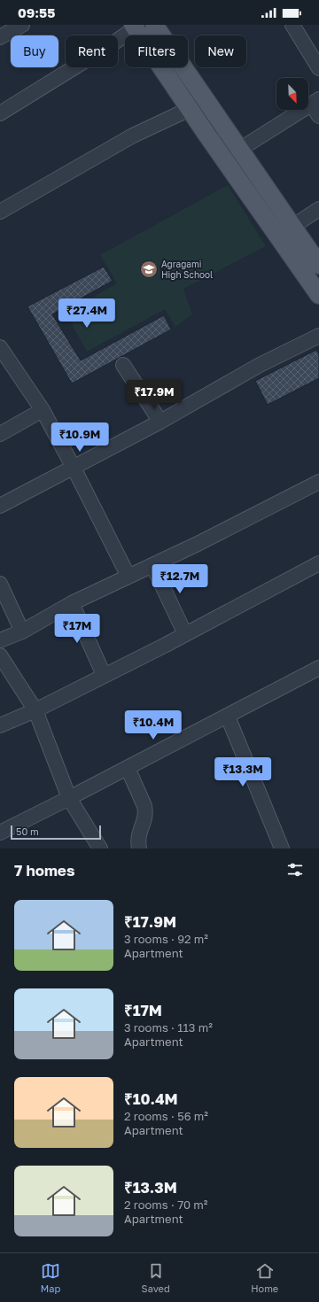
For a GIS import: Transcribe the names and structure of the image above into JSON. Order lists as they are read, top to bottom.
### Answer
{
  "places": {
    "school or university": ["Agragami High School"]
  },
  "scale_bar": "50 m",
  "north": "bottom right",
  "page": {
    "status": "09:55",
    "chip": [
      "Buy",
      "Rent",
      "Filters",
      "New"
    ],
    "price": [
      "₹27.4M",
      "₹17.9M",
      "₹10.9M",
      "₹12.7M",
      "₹17M",
      "₹10.4M",
      "₹13.3M"
    ],
    "scale": "50 m",
    "heading": "7 homes",
    "list": [
      {
        "name": "₹17.9M",
        "note": "3 rooms · 92 m² · Apartment"
      },
      {
        "name": "₹17M",
        "note": "3 rooms · 113 m² · Apartment"
      },
      {
        "name": "₹10.4M",
        "note": "2 rooms · 56 m² · Apartment"
      },
      {
        "name": "₹13.3M",
        "note": "2 rooms · 70 m² · Apartment"
      }
    ],
    "tabs": ["Map", "Saved", "Home"]
  }
}
